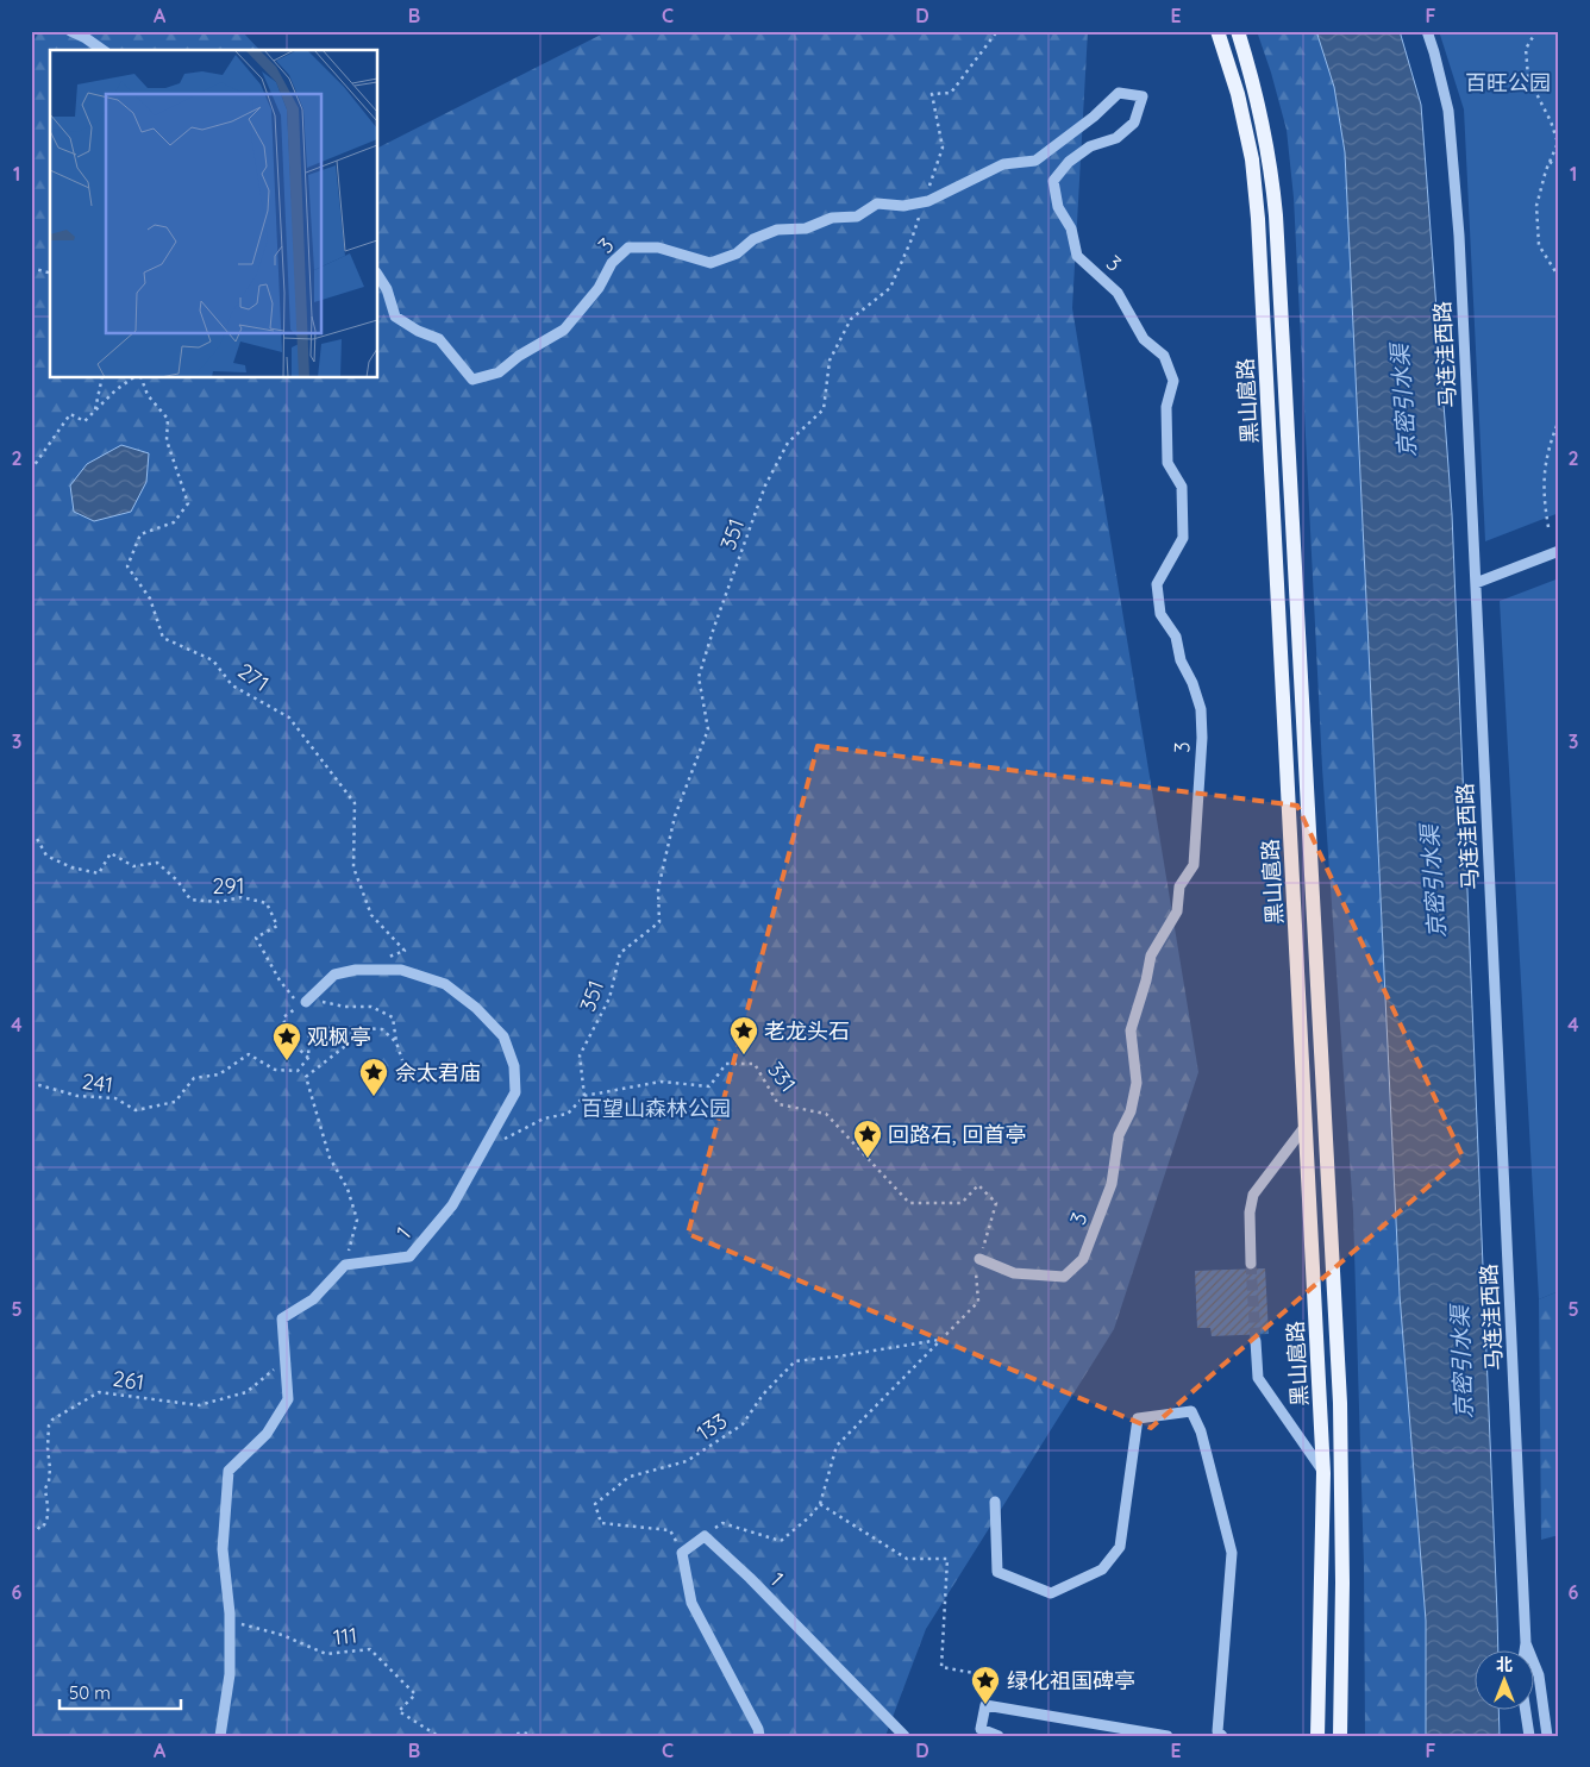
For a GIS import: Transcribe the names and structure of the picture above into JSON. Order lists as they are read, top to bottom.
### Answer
{
  "streets": {
    "main road": ["黑山扈路"],
    "street": ["3", "马连洼西路", "1"],
    "path": [
      "351",
      "271",
      "291",
      "331",
      "241",
      "261",
      "133",
      "111"
    ]
  },
  "crossings": [
    ["3", "351"],
    ["3", "331"],
    ["351", "331"],
    ["291", "1"],
    ["331", "1"]
  ],
  "water": ["京密引水渠"],
  "parks": ["百旺公园", "百望山森林公园"],
  "places": {
    "place": [
      "老龙头石",
      "观枫亭",
      "佘太君庙",
      "回路石, 回首亭",
      "绿化祖国碑亭"
    ]
  },
  "scale_bar": "50 m",
  "north": "top",
  "grid": {
    "columns": [
      "A",
      "B",
      "C",
      "D",
      "E",
      "F"
    ],
    "rows": [
      "1",
      "2",
      "3",
      "4",
      "5",
      "6"
    ]
  }
}
